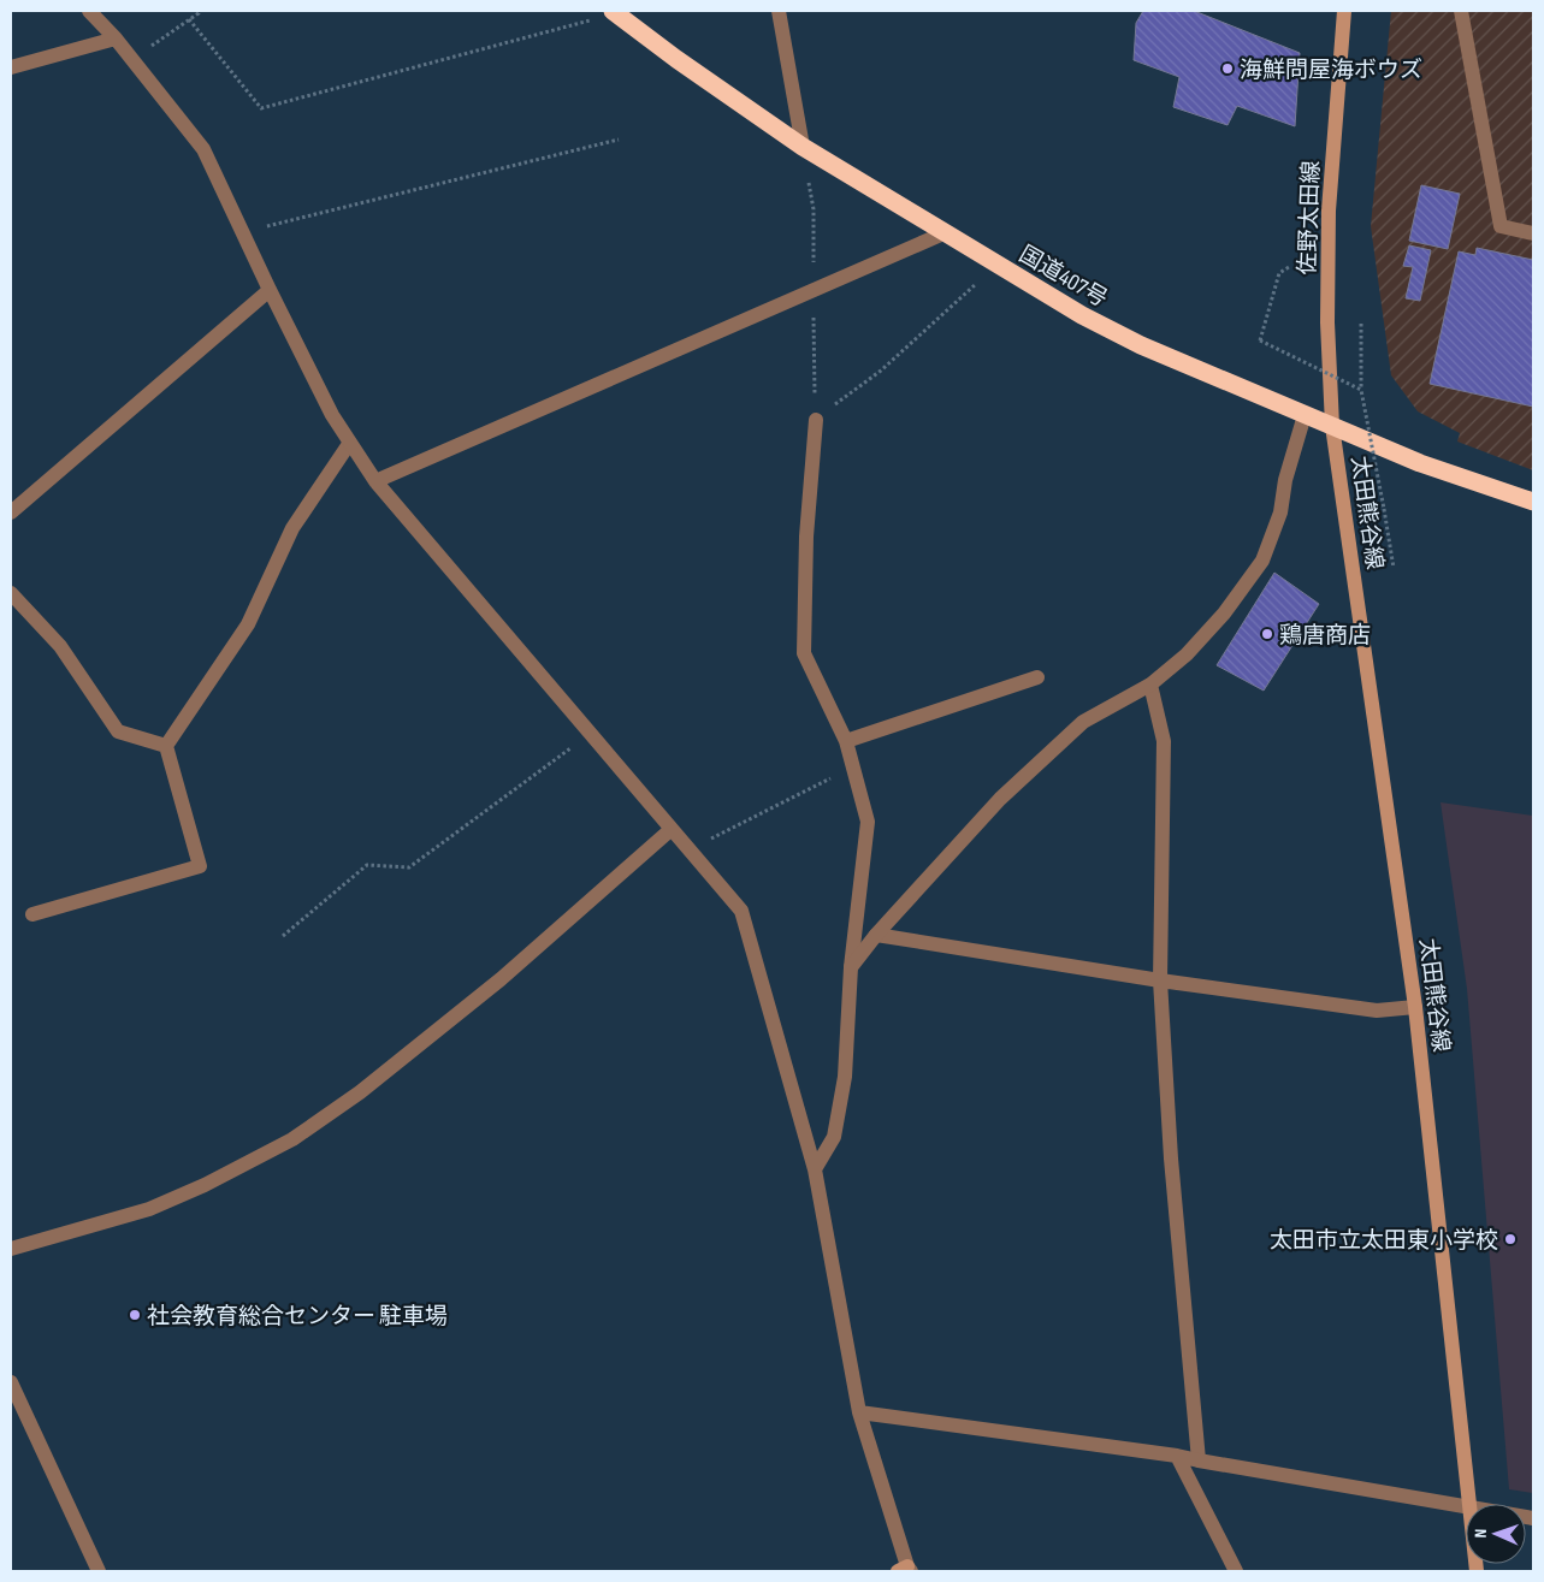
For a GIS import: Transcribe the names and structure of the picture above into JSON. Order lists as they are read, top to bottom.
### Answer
{
  "streets": {
    "highway": ["国道407号"],
    "main road": ["佐野太田線", "太田熊谷線"]
  },
  "crossings": [
    ["佐野太田線", "国道407号"],
    ["佐野太田線", "太田熊谷線"],
    ["国道407号", "太田熊谷線"]
  ],
  "places": [
    "海鮮問屋海ボウズ",
    "鶏唐商店",
    "太田市立太田東小学校",
    "社会教育総合センター 駐車場"
  ],
  "north": "left"
}
